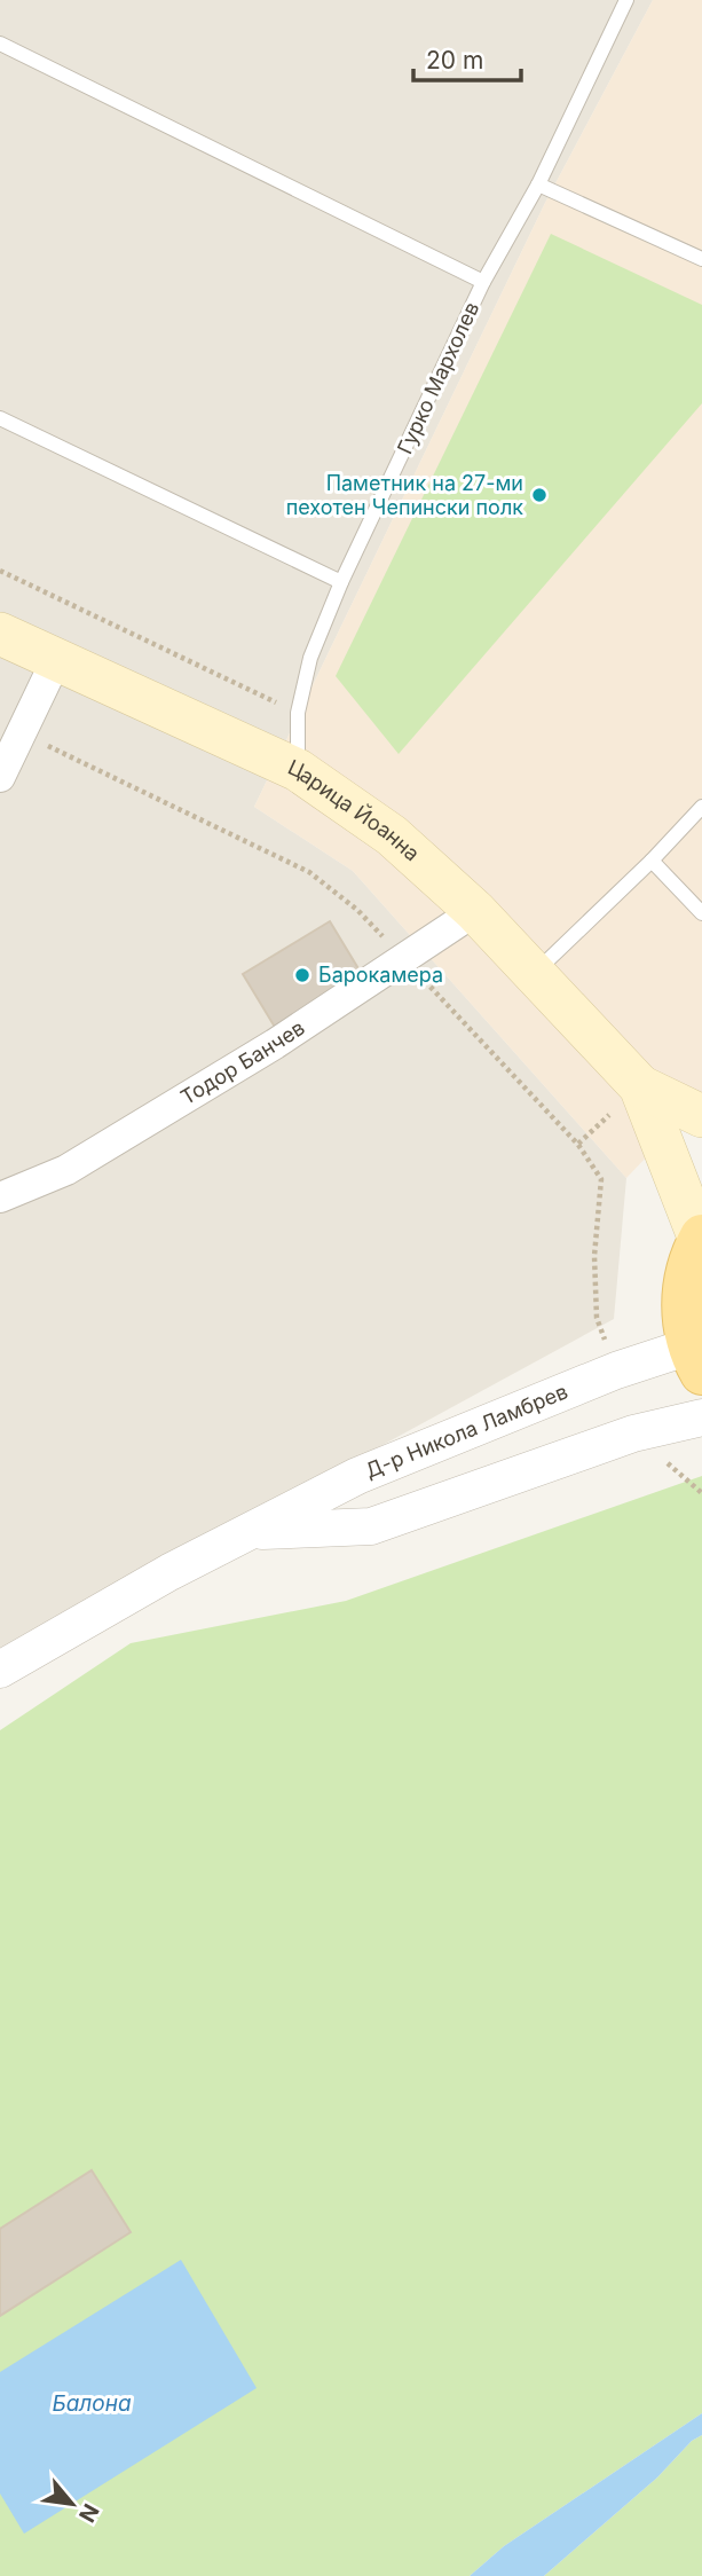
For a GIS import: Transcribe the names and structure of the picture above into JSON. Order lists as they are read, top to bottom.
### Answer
{
  "streets": {
    "main road": ["Царица Йоанна"],
    "street": ["Тодор Банчев", "Д-р Никола Ламбрев"],
    "lane": ["Гурко Мархолев"]
  },
  "crossings": [
    ["Гурко Мархолев", "Царица Йоанна"],
    ["Царица Йоанна", "Тодор Банчев"]
  ],
  "water": ["Балона"],
  "places": ["Паметник на 27-ми пехотен Чепински полк", "Барокамера"],
  "scale_bar": "20 m",
  "north": "bottom right"
}
